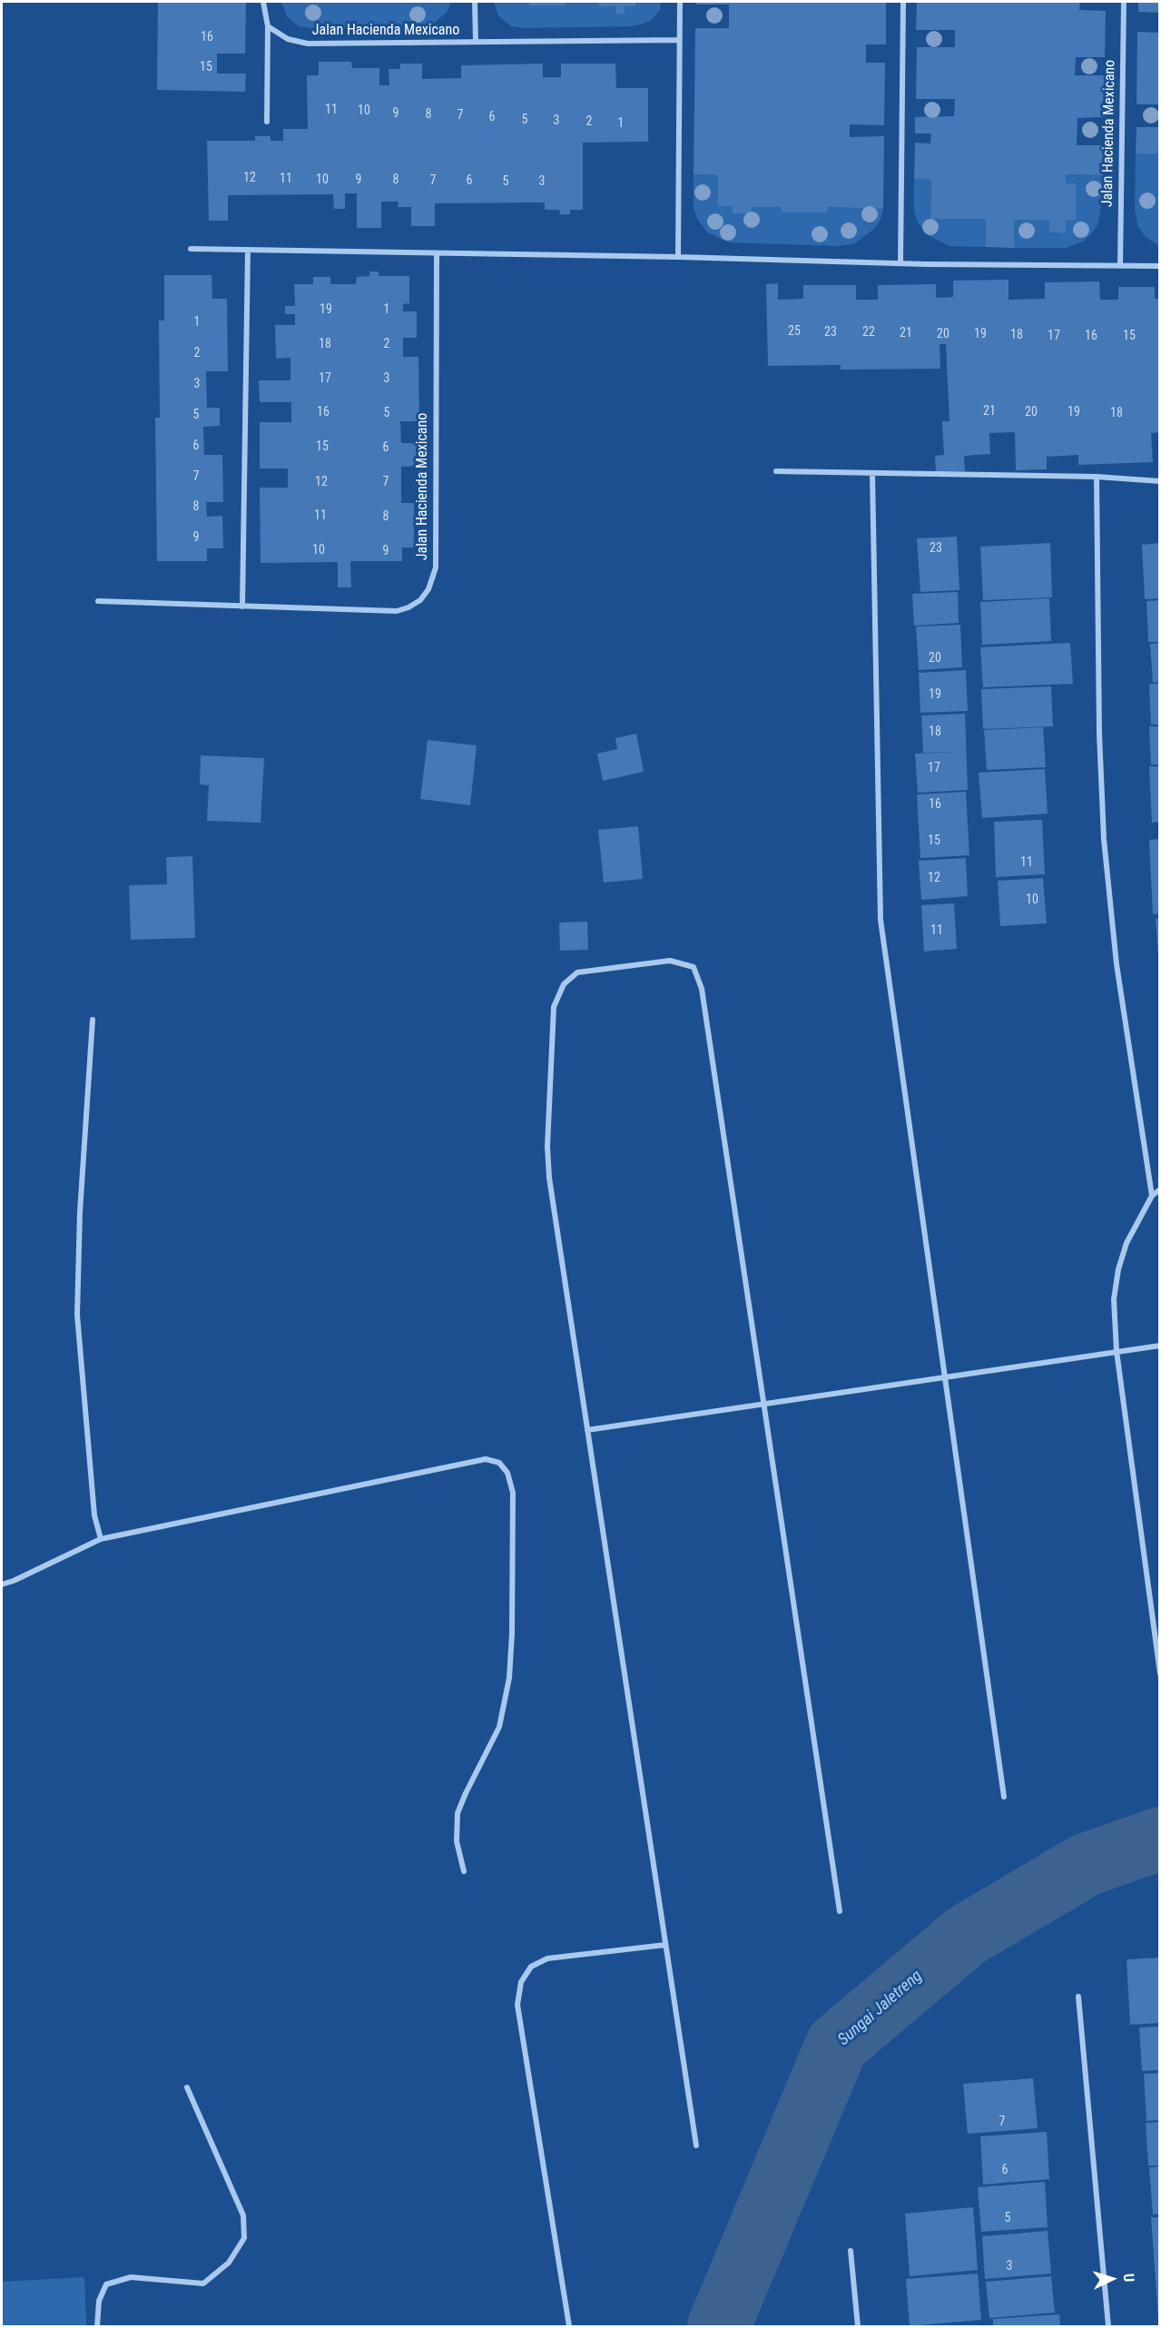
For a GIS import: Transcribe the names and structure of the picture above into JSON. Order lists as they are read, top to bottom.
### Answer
{
  "streets": {
    "street": ["Jalan Hacienda Mexicano"]
  },
  "water": ["Sungai Jaletreng"],
  "house_numbers": [
    "16",
    "15",
    "11",
    "10",
    "9",
    "8",
    "7",
    "6",
    "5",
    "3",
    "2",
    "1",
    "12",
    "11",
    "10",
    "9",
    "8",
    "7",
    "6",
    "5",
    "3",
    "19",
    "1",
    "1",
    "25",
    "23",
    "22",
    "21",
    "20",
    "19",
    "18",
    "17",
    "16",
    "15",
    "18",
    "2",
    "2",
    "17",
    "3",
    "3",
    "21",
    "16",
    "20",
    "19",
    "5",
    "18",
    "5",
    "6",
    "15",
    "6",
    "7",
    "12",
    "7",
    "8",
    "11",
    "8",
    "9",
    "23",
    "10",
    "9",
    "20",
    "19",
    "18",
    "17",
    "16",
    "15",
    "11",
    "12",
    "10",
    "11",
    "7",
    "6",
    "5",
    "3"
  ],
  "north": "right"
}
